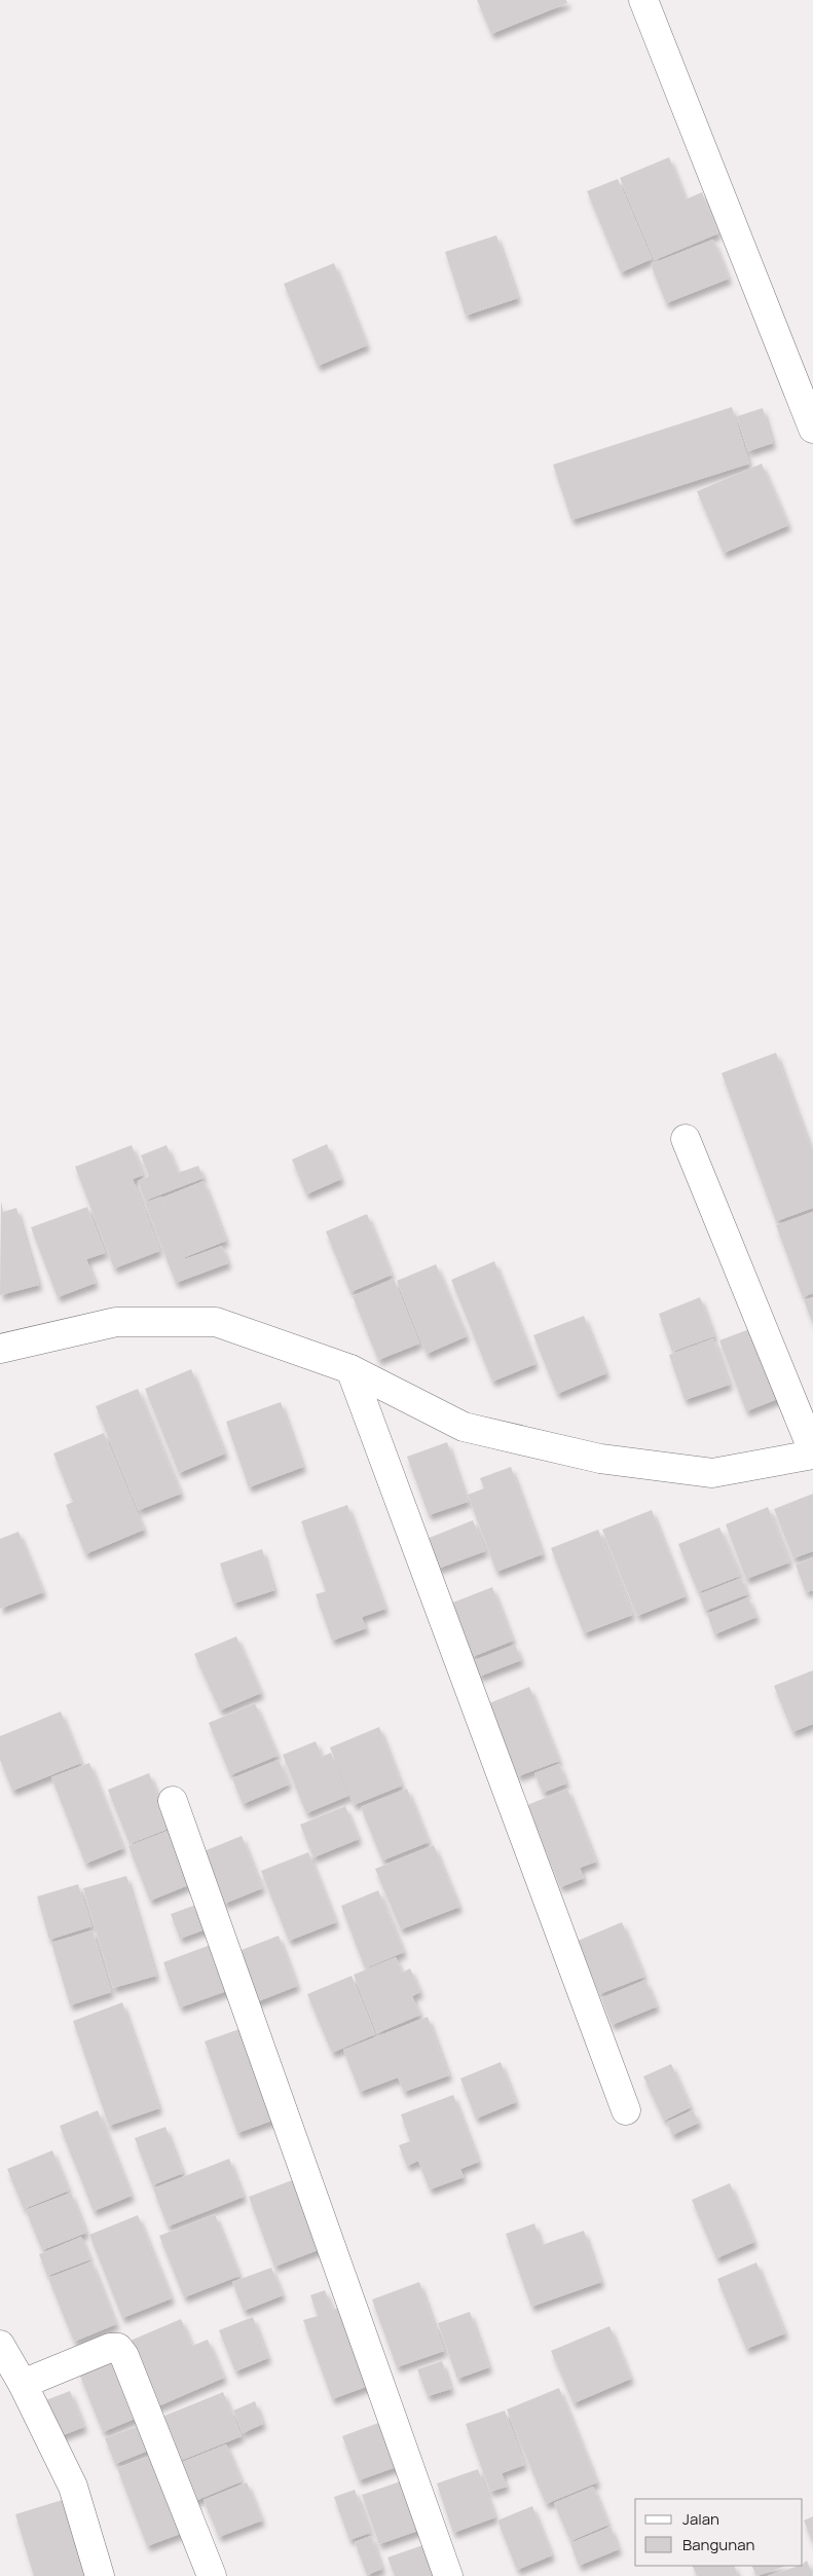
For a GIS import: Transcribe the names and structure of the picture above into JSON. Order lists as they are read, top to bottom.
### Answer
{
  "legend": ["Jalan", "Bangunan"]
}
